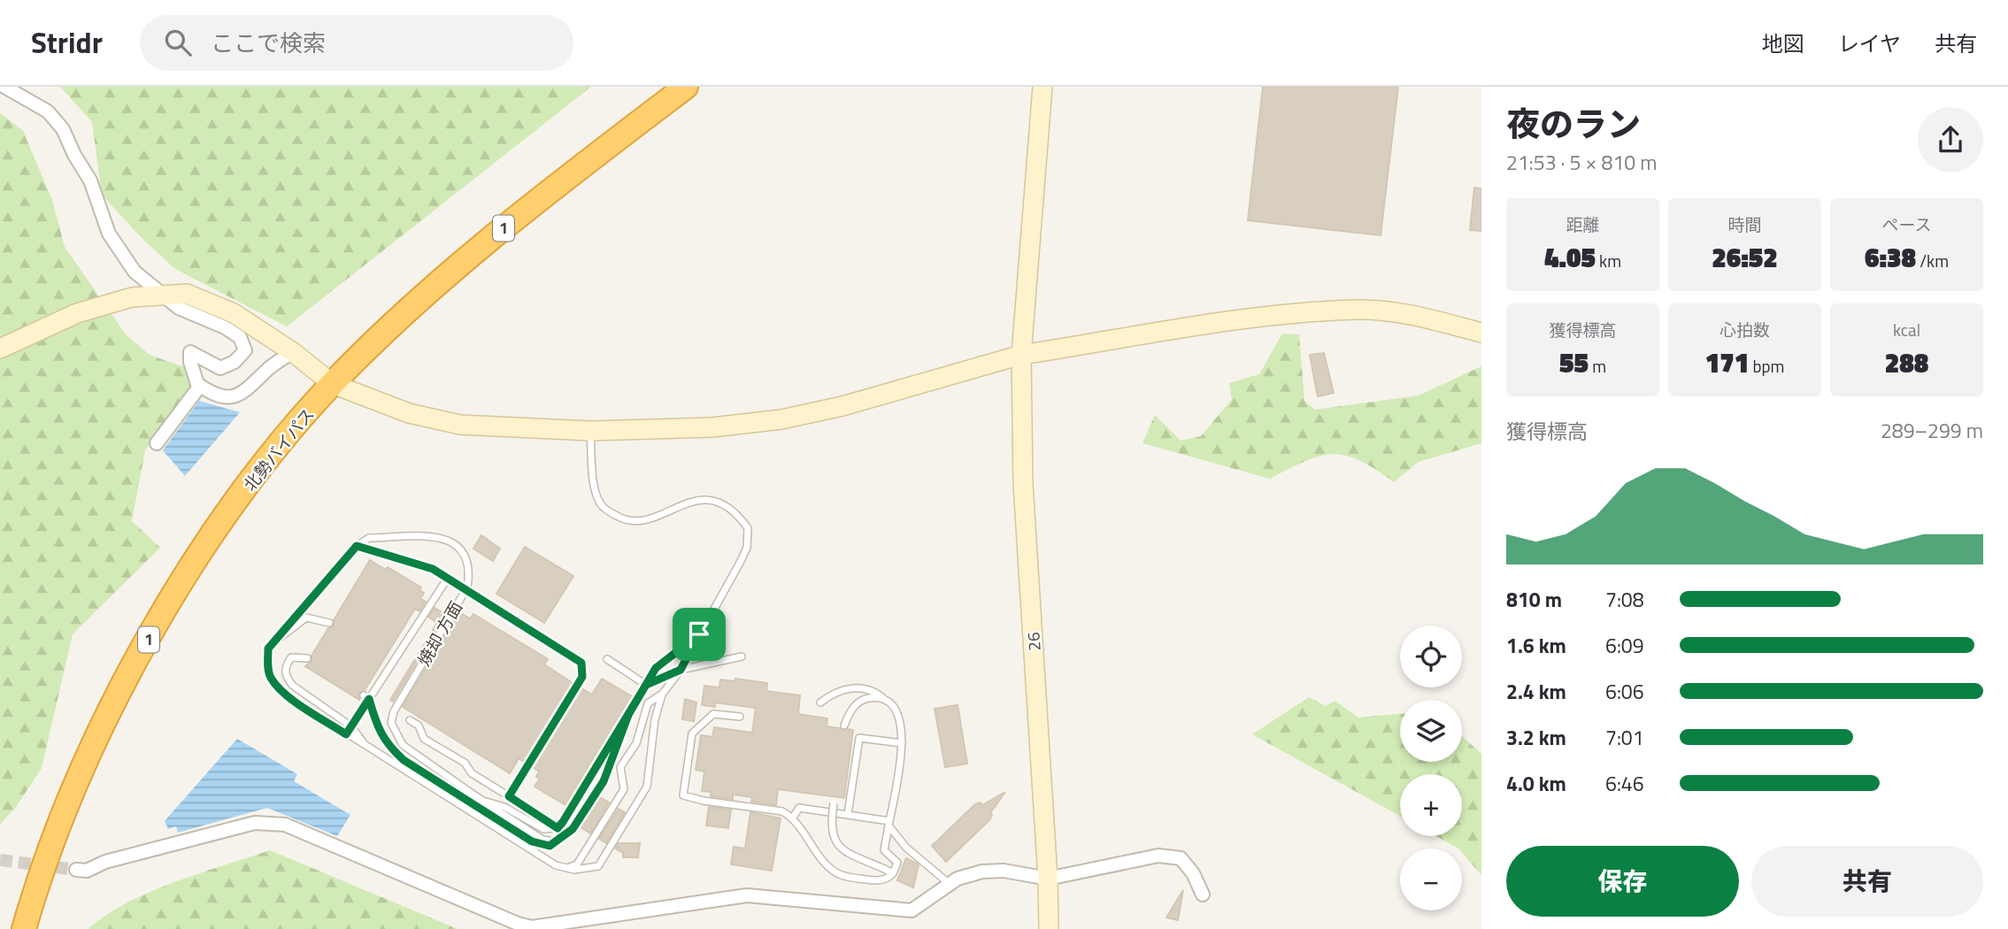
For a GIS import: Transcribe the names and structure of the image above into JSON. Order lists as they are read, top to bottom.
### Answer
{
  "streets": {
    "highway": ["1", "北勢バイパス"],
    "street": ["26"],
    "lane": ["焼却 方面"]
  },
  "page": {
    "header": "Stridr",
    "search": "ここで検索",
    "nav": ["地図", "レイヤ", "共有"],
    "heading": ["夜のラン", "21:53 · 5 × 810 m"],
    "stats": [
      ["距離", "4.05 km"],
      ["時間", "26:52"],
      ["ペース", "6:38 /km"],
      ["獲得標高", "55 m"],
      ["心拍数", "171 bpm"],
      ["kcal", "288"]
    ],
    "chart": ["獲得標高", "289–299 m"],
    "list": [
      {
        "name": "810 m",
        "note": "7:08"
      },
      {
        "name": "1.6 km",
        "note": "6:09"
      },
      {
        "name": "2.4 km",
        "note": "6:06"
      },
      {
        "name": "3.2 km",
        "note": "7:01"
      },
      {
        "name": "4.0 km",
        "note": "6:46"
      }
    ],
    "map_buttons": ["+", "−"],
    "buttons": ["保存", "共有"]
  }
}
